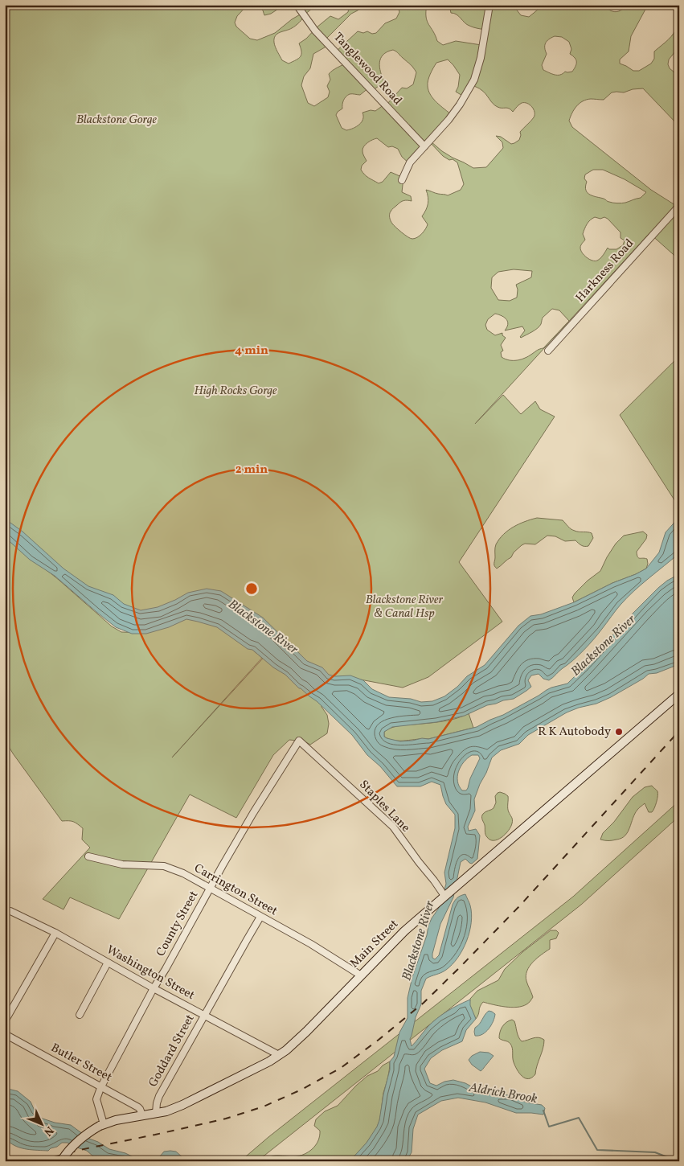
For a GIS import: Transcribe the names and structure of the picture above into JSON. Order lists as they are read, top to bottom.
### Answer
{
  "streets": {
    "main road": ["Main Street"],
    "street": [
      "Tanglewood Road",
      "Harkness Road",
      "Staples Lane",
      "Carrington Street",
      "County Street",
      "Washington Street",
      "Goddard Street",
      "Butler Street"
    ]
  },
  "crossings": [
    ["Staples Lane", "County Street"],
    ["Staples Lane", "Main Street"],
    ["Carrington Street", "County Street"],
    ["Carrington Street", "Main Street"],
    ["Carrington Street", "Goddard Street"],
    ["County Street", "Main Street"],
    ["County Street", "Washington Street"],
    ["County Street", "Butler Street"],
    ["Main Street", "Washington Street"],
    ["Main Street", "Goddard Street"],
    ["Main Street", "Butler Street"],
    ["Washington Street", "Goddard Street"]
  ],
  "water": ["Blackstone River", "Aldrich Brook"],
  "parks": ["Blackstone Gorge", "High Rocks Gorge", "Blackstone River & Canal Hsp"],
  "places": ["R K Autobody"],
  "north": "bottom right",
  "rings": ["4 min", "2 min"]
}
